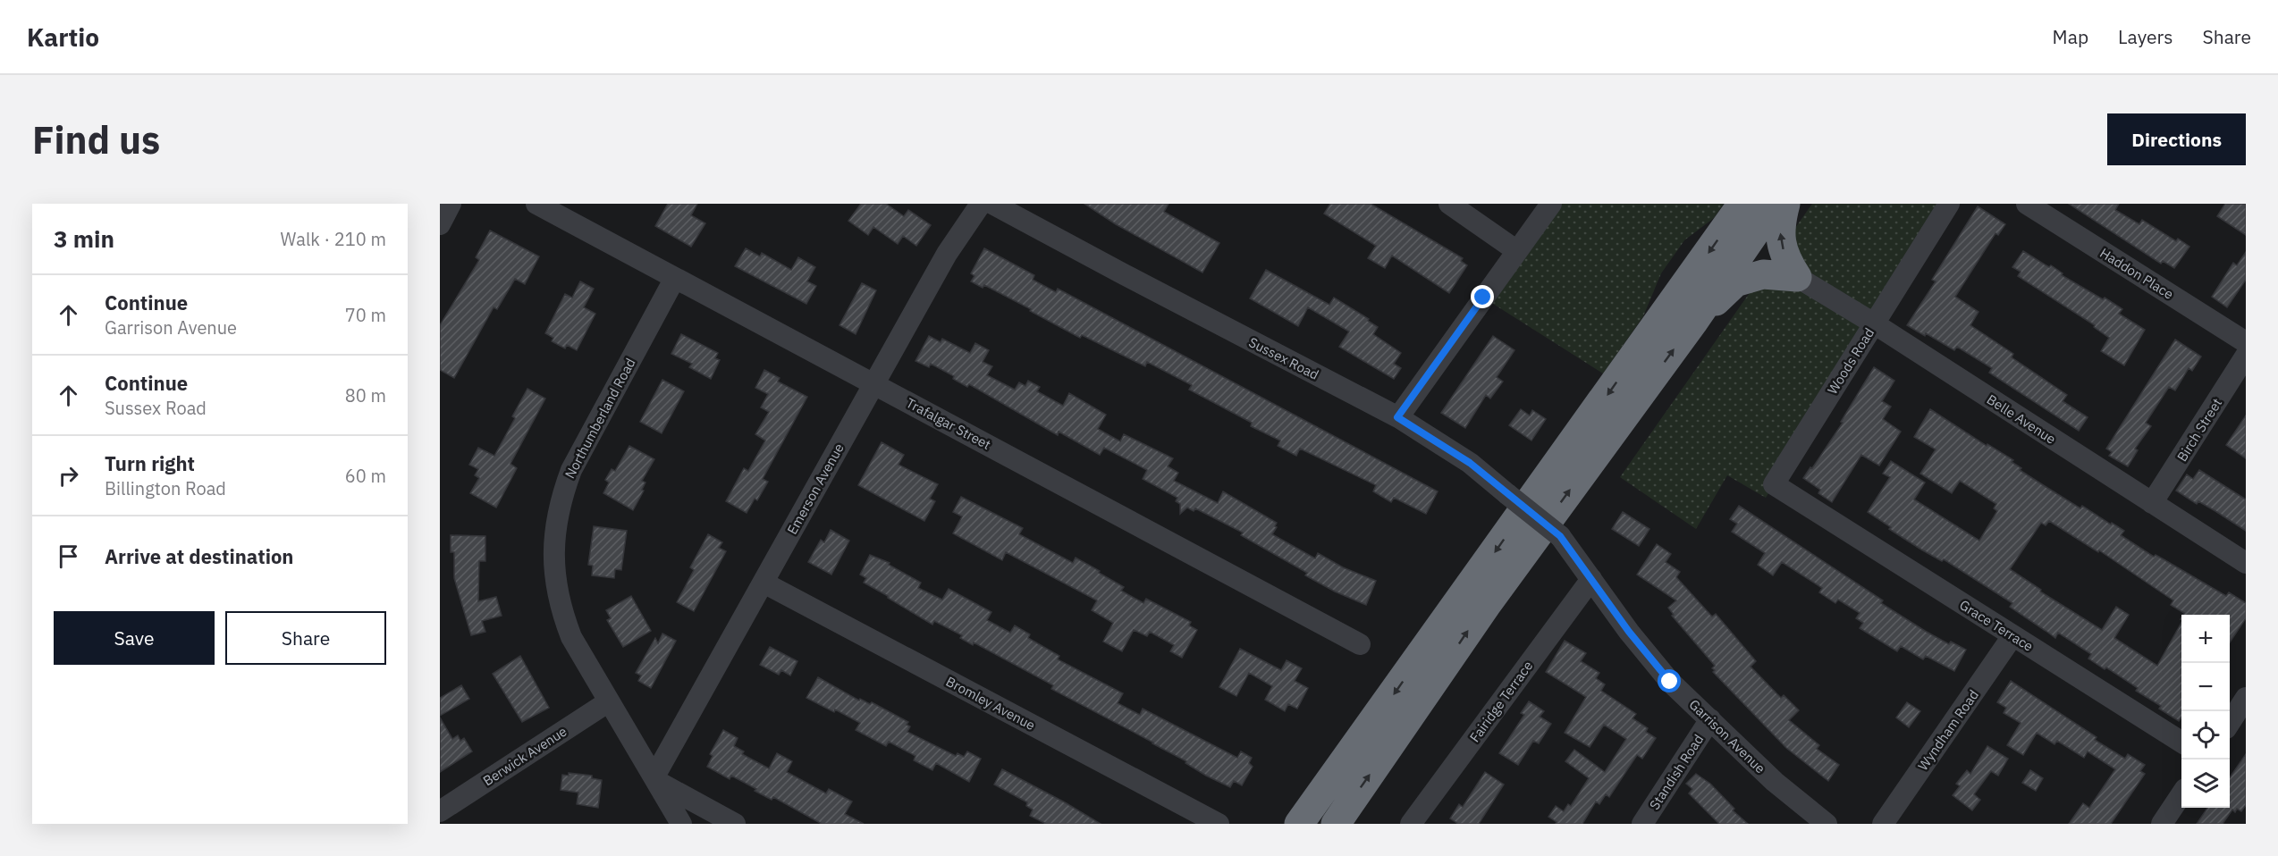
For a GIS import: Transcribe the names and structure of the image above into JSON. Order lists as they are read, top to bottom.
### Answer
{
  "streets": {
    "street": [
      "Haddon Place",
      "Sussex Road",
      "Woods Road",
      "Northumberland Road",
      "Belle Avenue",
      "Trafalgar Street",
      "Birch Street",
      "Emerson Avenue",
      "Grace Terrace",
      "Fairidge Terrace",
      "Bromley Avenue",
      "Wyndham Road",
      "Garrison Avenue",
      "Berwick Avenue",
      "Standish Road"
    ]
  },
  "crossings": [
    ["Sussex Road", "Garrison Avenue"],
    ["Woods Road", "Belle Avenue"],
    ["Woods Road", "Grace Terrace"],
    ["Northumberland Road", "Trafalgar Street"],
    ["Northumberland Road", "Emerson Avenue"],
    ["Northumberland Road", "Berwick Avenue"],
    ["Belle Avenue", "Birch Street"],
    ["Trafalgar Street", "Emerson Avenue"],
    ["Emerson Avenue", "Bromley Avenue"],
    ["Grace Terrace", "Wyndham Road"],
    ["Fairidge Terrace", "Garrison Avenue"],
    ["Garrison Avenue", "Standish Road"]
  ],
  "page": {
    "header": "Kartio",
    "nav": ["Map", "Layers", "Share"],
    "buttons": [
      "Directions",
      ["Save", "Share"]
    ],
    "title": "Find us",
    "heading": ["3 min", "Walk · 210 m"],
    "list": [
      ["Continue", "Garrison Avenue", "70 m"],
      ["Continue", "Sussex Road", "80 m"],
      ["Turn right", "Billington Road", "60 m"],
      "Arrive at destination"
    ],
    "map_buttons": ["+", "−"]
  }
}
